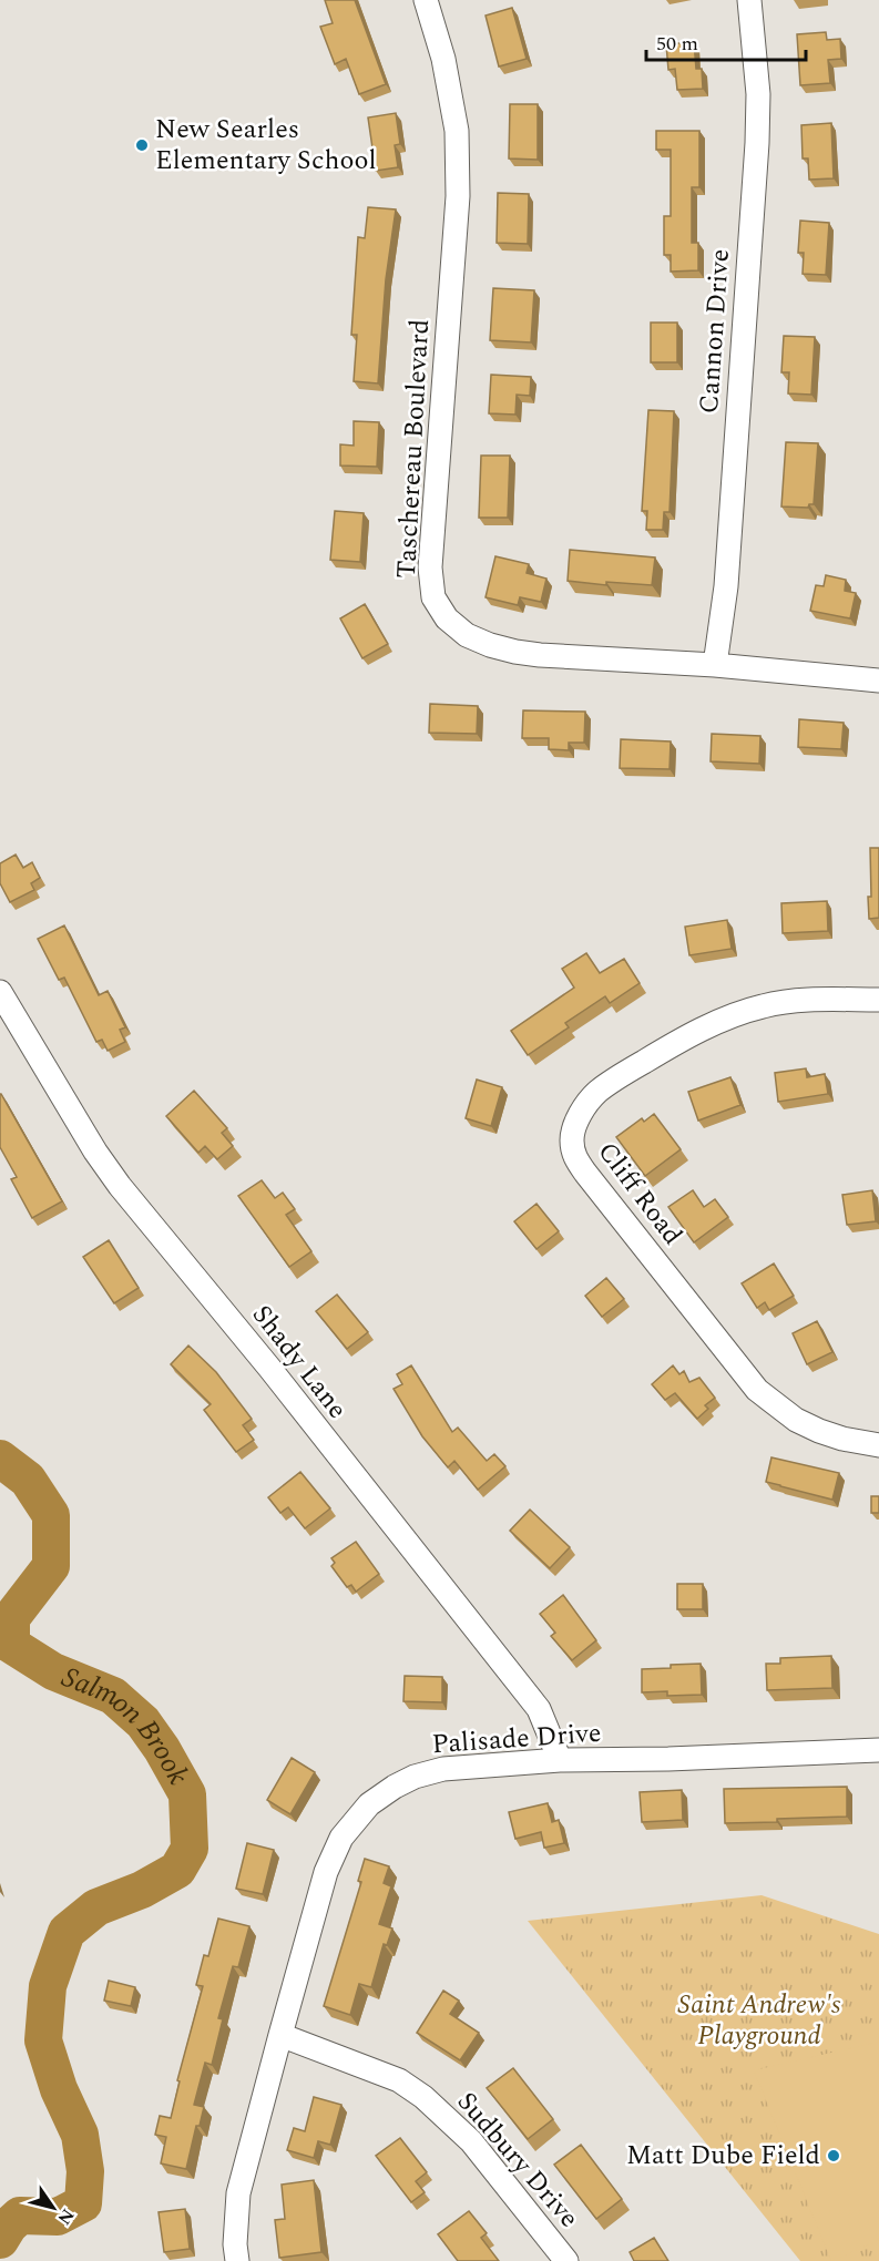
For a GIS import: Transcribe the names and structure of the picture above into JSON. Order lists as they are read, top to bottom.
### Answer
{
  "streets": {
    "street": [
      "Cannon Drive",
      "Taschereau Boulevard",
      "Cliff Road",
      "Shady Lane",
      "Palisade Drive",
      "Sudbury Drive"
    ]
  },
  "crossings": [
    ["Cannon Drive", "Taschereau Boulevard"],
    ["Shady Lane", "Palisade Drive"],
    ["Palisade Drive", "Sudbury Drive"]
  ],
  "water": ["Salmon Brook"],
  "parks": ["Saint Andrew's Playground"],
  "places": ["New Searles Elementary School", "Matt Dube Field"],
  "scale_bar": "50 m",
  "north": "bottom right"
}
